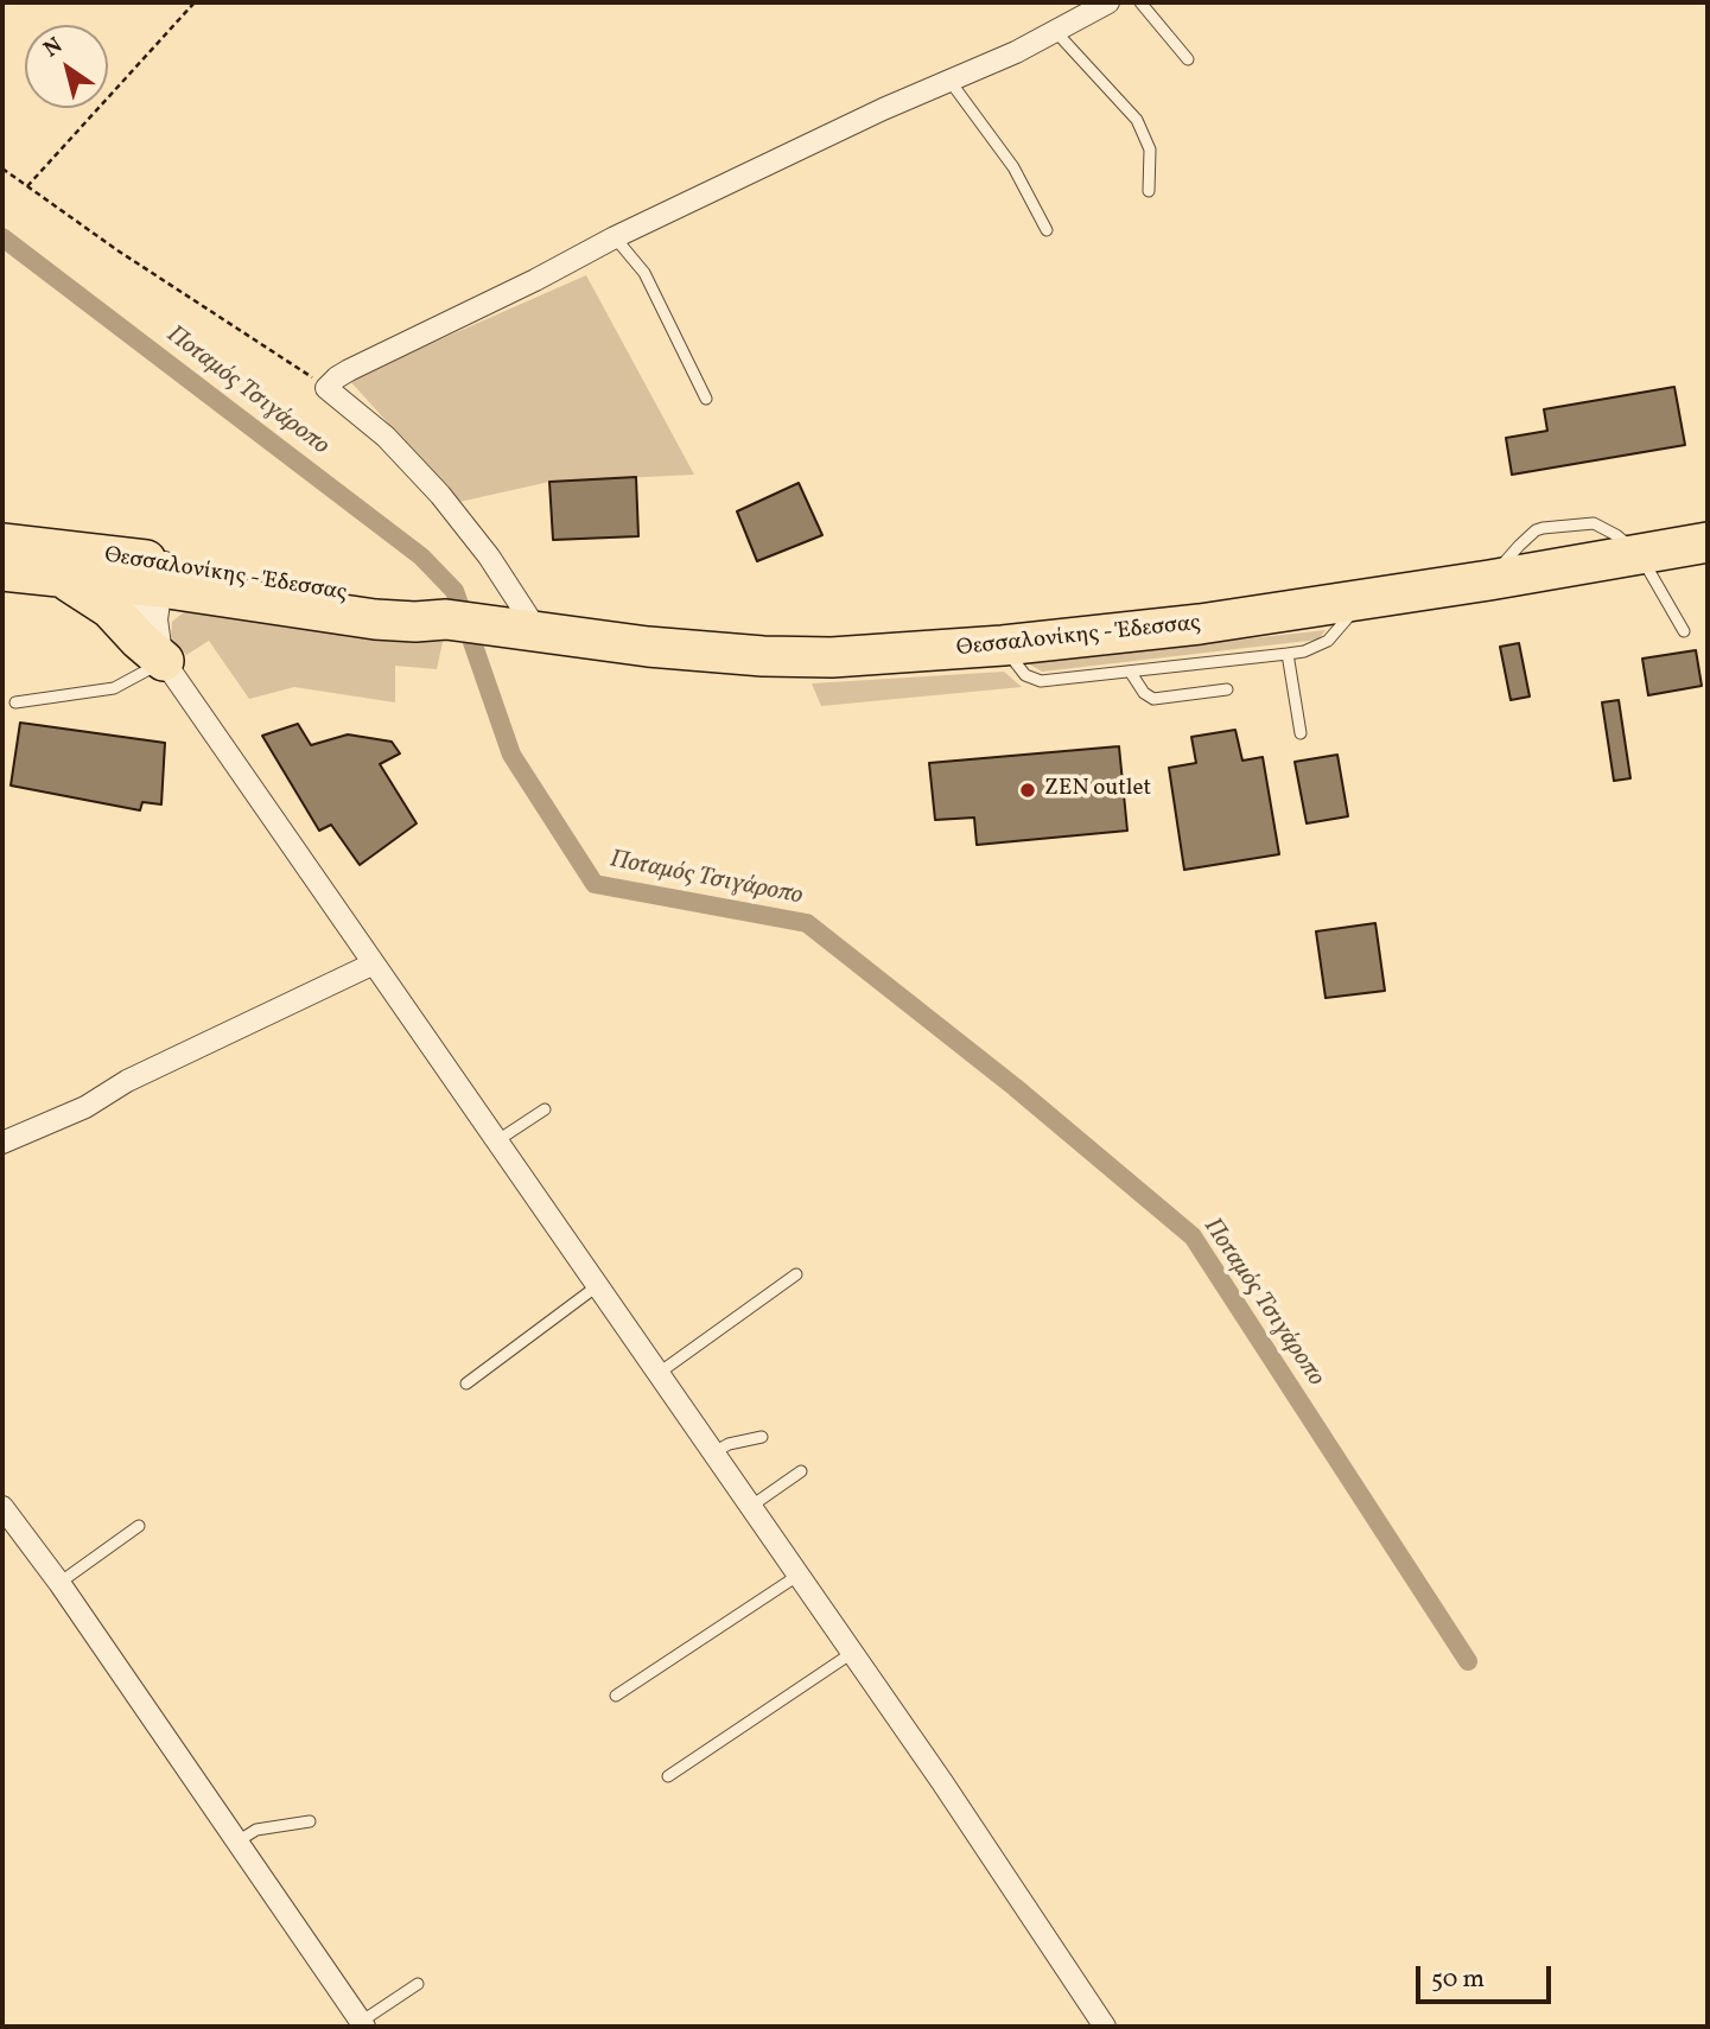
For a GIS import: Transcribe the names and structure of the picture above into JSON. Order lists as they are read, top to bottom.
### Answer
{
  "streets": {
    "highway": ["Θεσσαλονίκης - Έδεσσας"]
  },
  "water": ["Ποταμός Τσιγάροπο"],
  "places": ["ZEN outlet"],
  "scale_bar": "50 m",
  "north": "top left"
}
